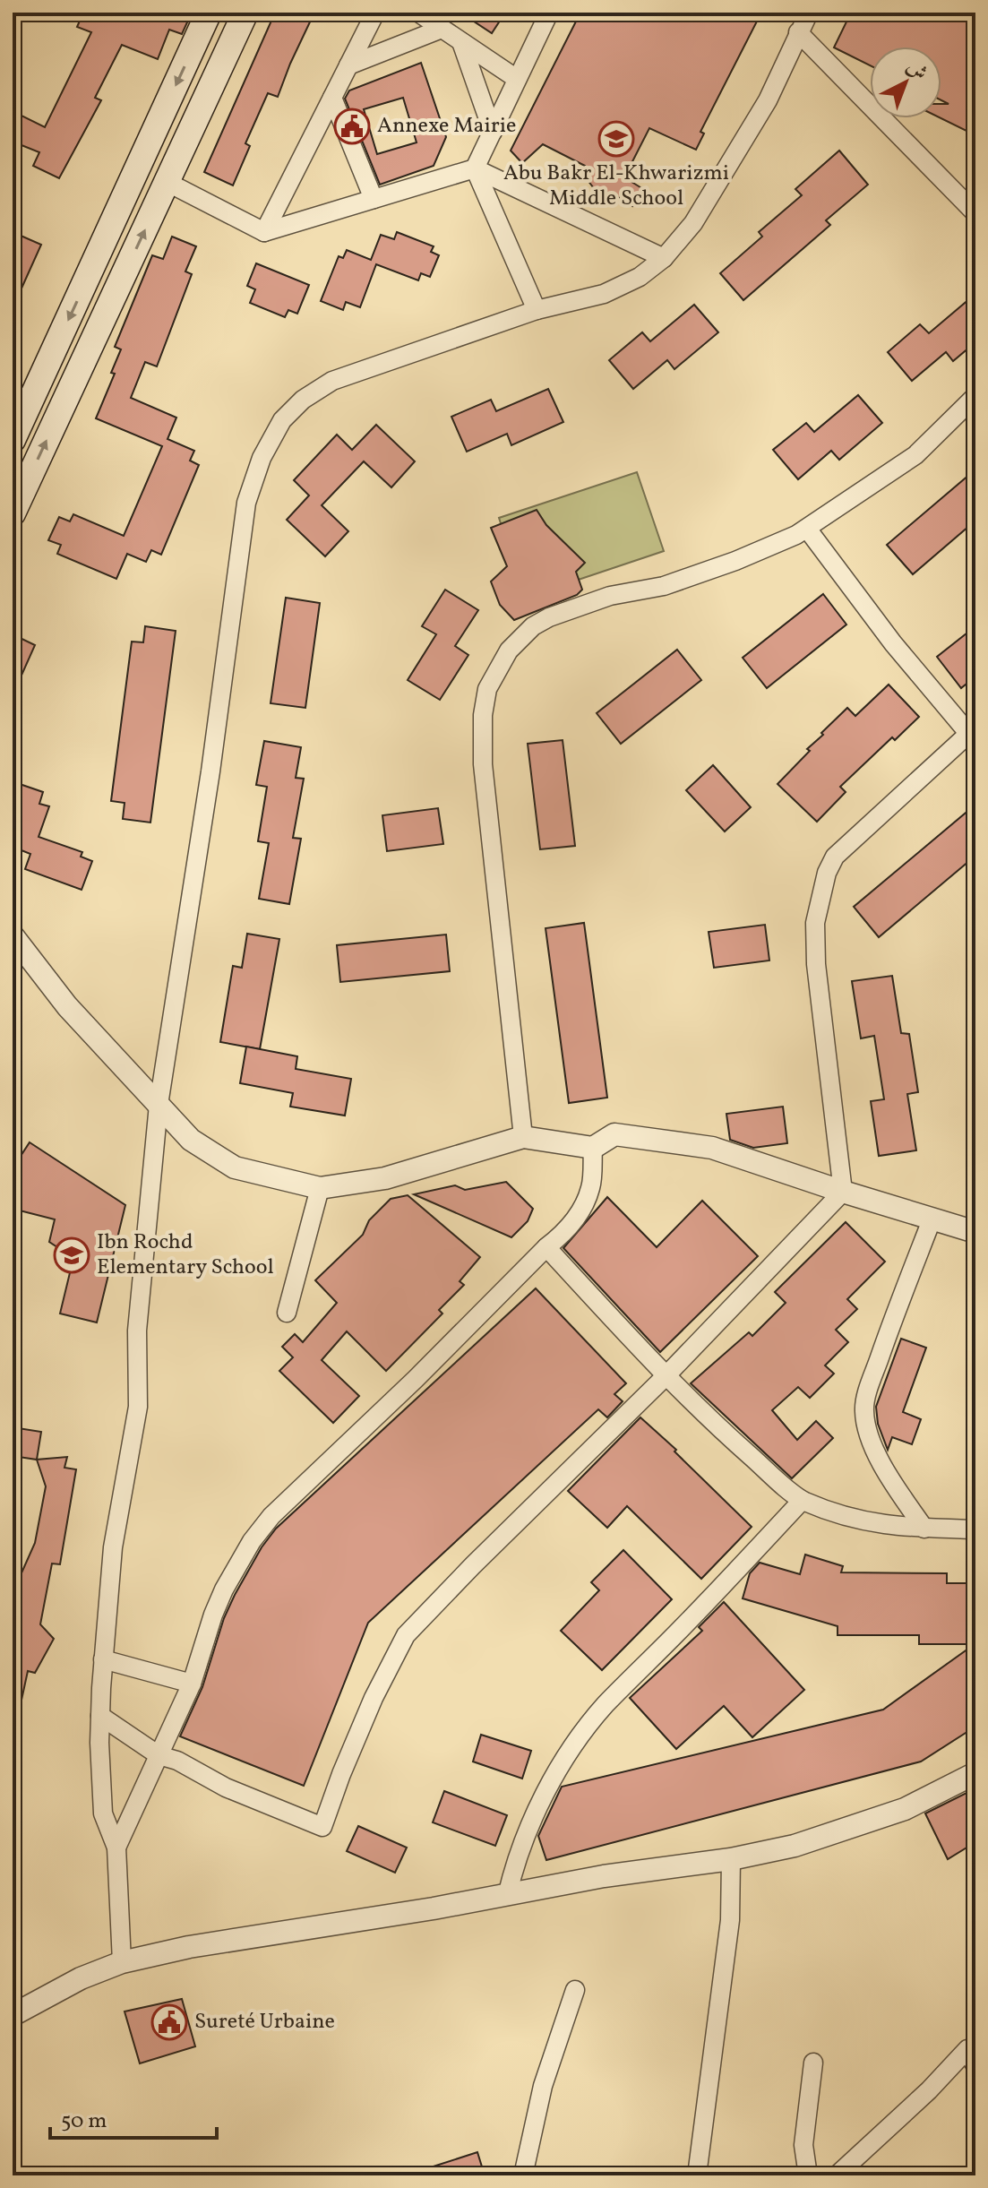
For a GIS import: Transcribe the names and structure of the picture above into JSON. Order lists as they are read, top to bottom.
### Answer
{
  "places": {
    "public building": ["Annexe Mairie", "Sureté Urbaine"],
    "school or university": ["Abu Bakr El-Khwarizmi Middle School", "Ibn Rochd Elementary School"]
  },
  "scale_bar": "50 m",
  "north": "top right"
}
